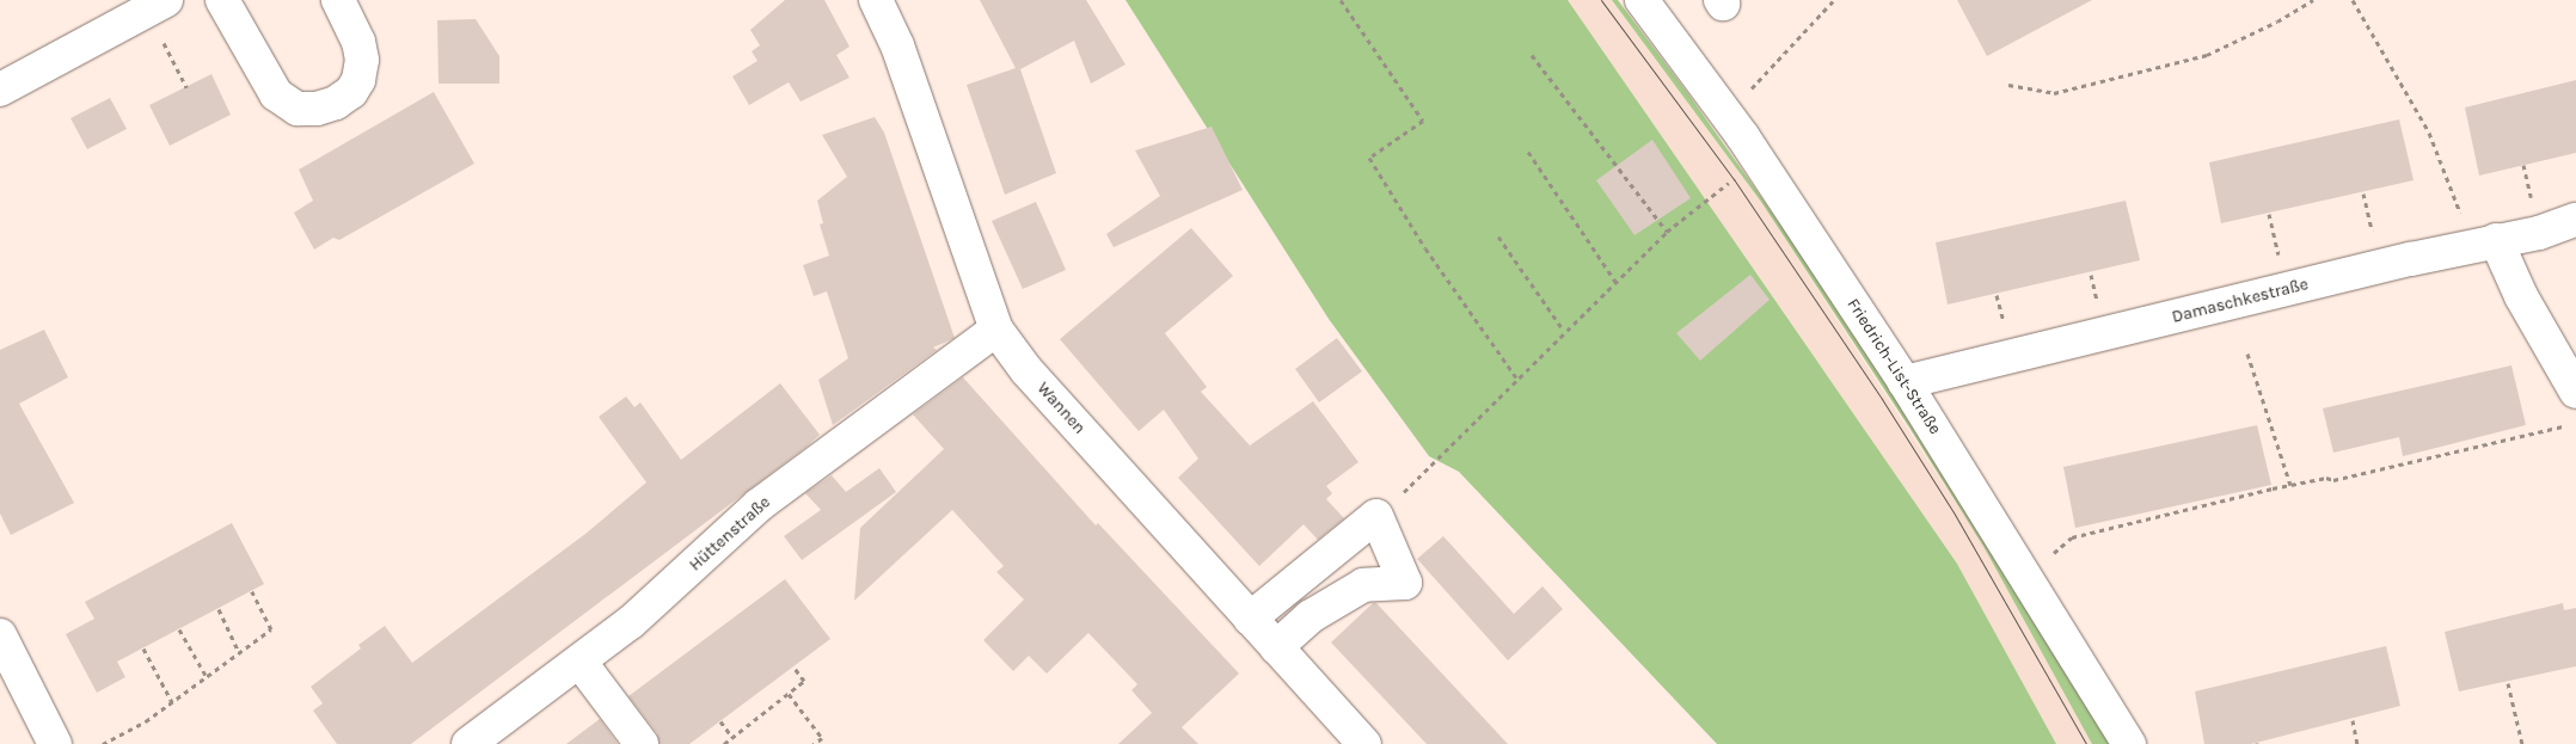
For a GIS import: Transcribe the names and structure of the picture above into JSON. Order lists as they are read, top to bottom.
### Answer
{
  "streets": {
    "street": [
      "Damaschkestraße",
      "Friedrich-List-Straße",
      "Wannen",
      "Hüttenstraße"
    ]
  },
  "crossings": [
    ["Damaschkestraße", "Friedrich-List-Straße"],
    ["Wannen", "Hüttenstraße"]
  ]
}
